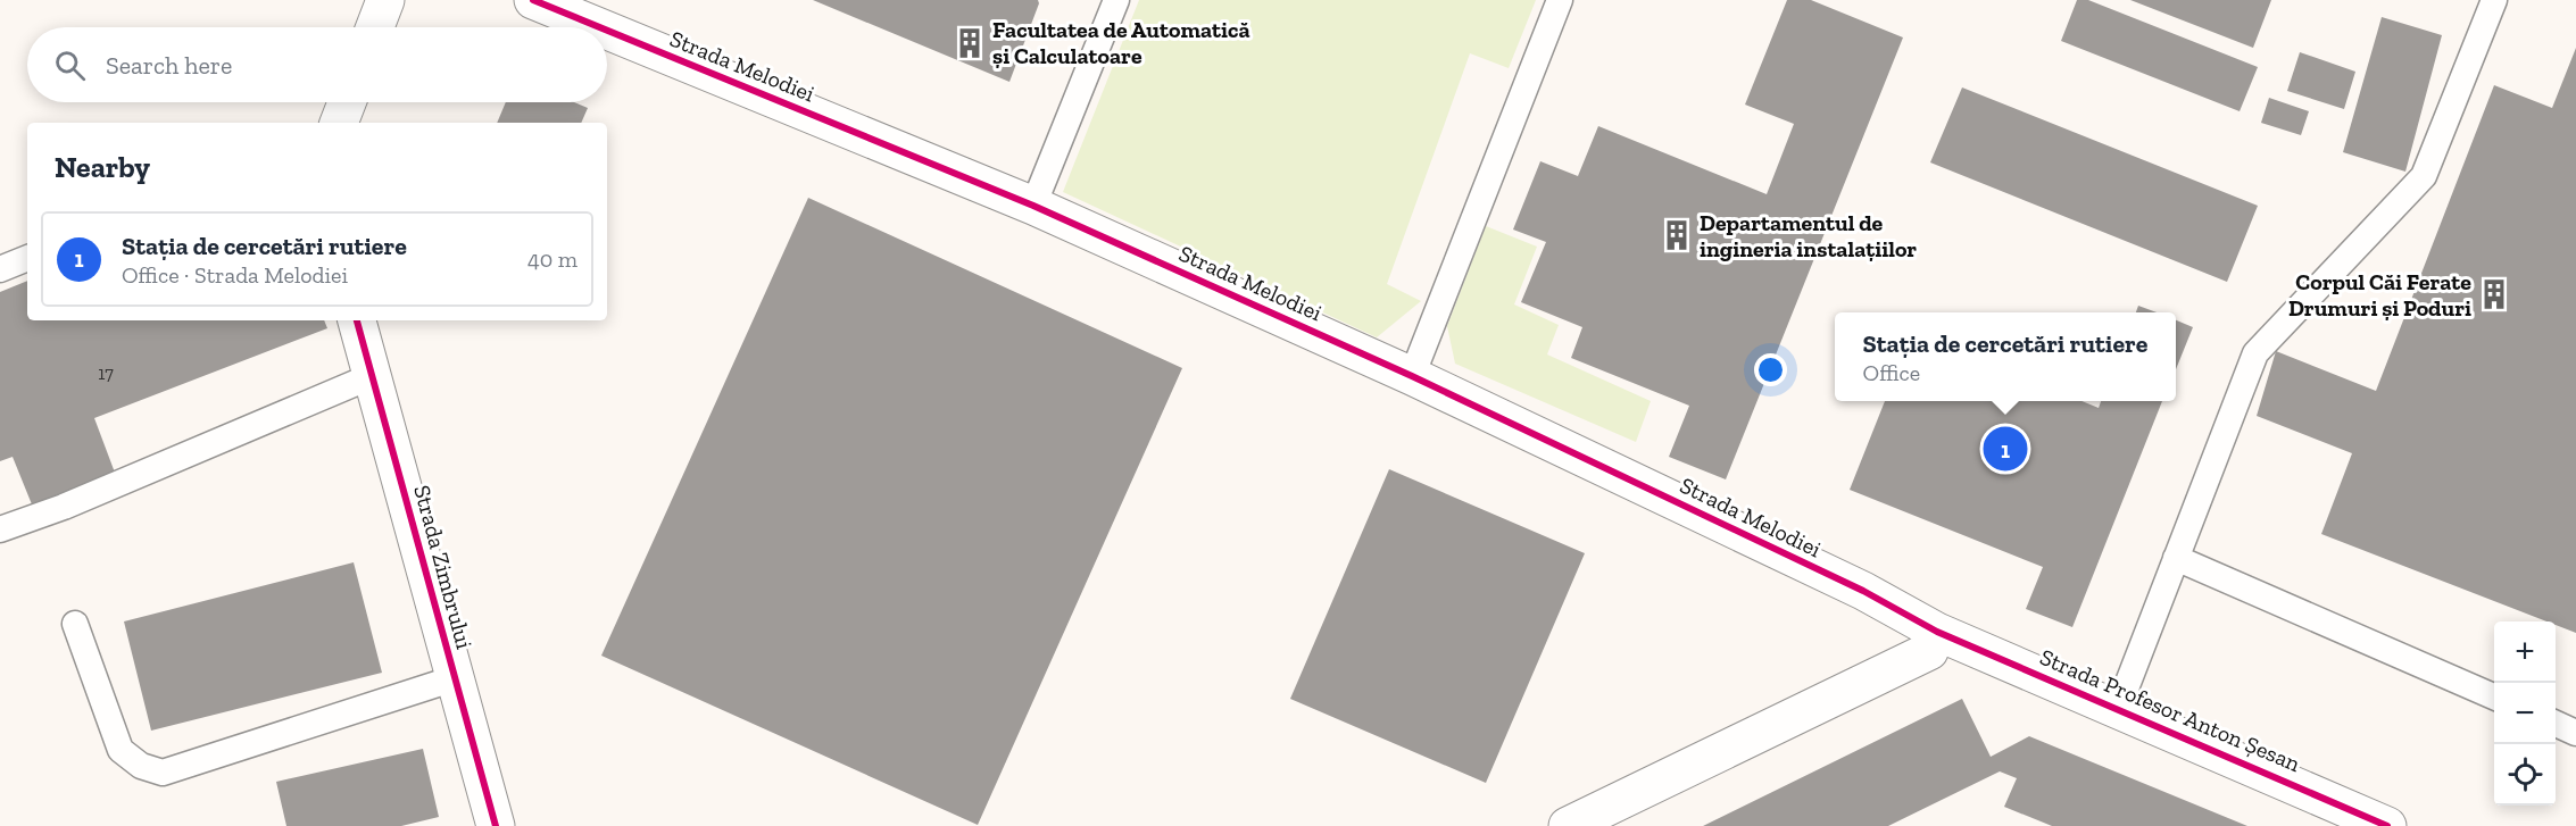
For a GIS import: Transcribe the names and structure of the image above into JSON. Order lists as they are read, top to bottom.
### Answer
{
  "streets": {
    "street": ["Strada Melodiei", "Strada Zimbrului", "Strada Profesor Anton Șesan"]
  },
  "crossings": [
    ["Strada Melodiei", "Strada Profesor Anton Șesan"]
  ],
  "places": {
    "building": ["Facultatea de Automatică și Calculatoare", "Departamentul de ingineria instalațiilor", "Corpul Căi Ferate Drumuri și Poduri"]
  },
  "house_numbers": ["17"],
  "page": {
    "search": "Search here",
    "heading": "Nearby",
    "list": [
      {
        "mark": "1",
        "name": "Stația de cercetări rutiere",
        "note": "Office · Strada Melodiei",
        "value": "40 m"
      }
    ],
    "popup": ["Stația de cercetări rutiere", "Office"],
    "pins": "1",
    "map_buttons": ["+", "−"]
  }
}
